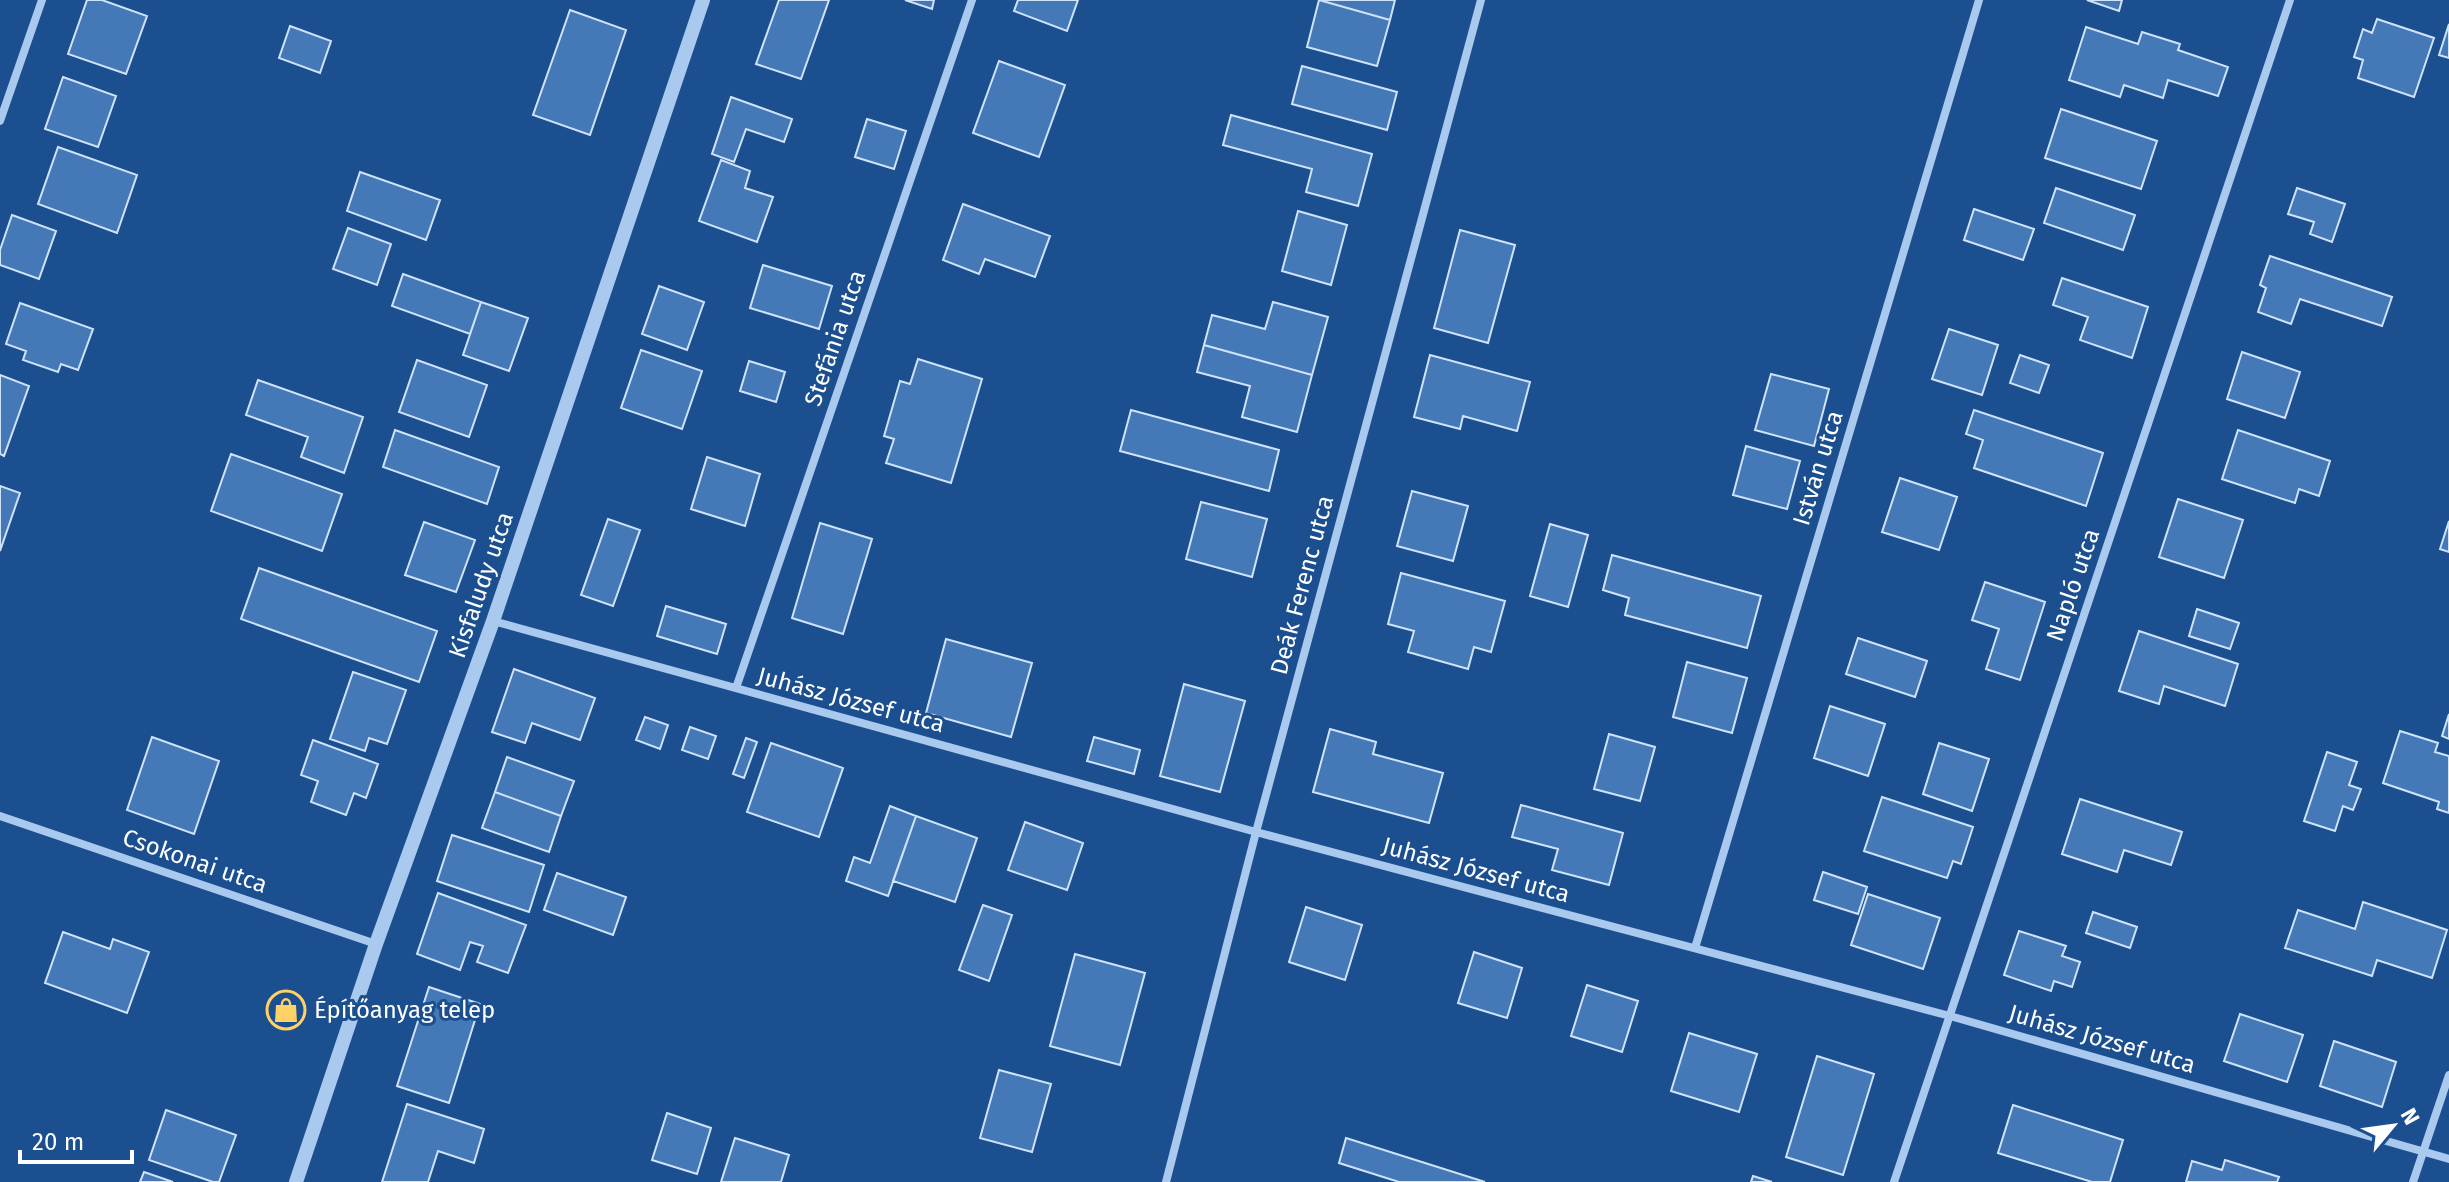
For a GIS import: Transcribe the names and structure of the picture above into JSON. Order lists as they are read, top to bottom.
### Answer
{
  "streets": {
    "street": [
      "Stefánia utca",
      "István utca",
      "Kisfaludy utca",
      "Deák Ferenc utca",
      "Napló utca",
      "Juhász József utca",
      "Csokonai utca"
    ]
  },
  "crossings": [
    ["Stefánia utca", "Juhász József utca"],
    ["István utca", "Juhász József utca"],
    ["Kisfaludy utca", "Juhász József utca"],
    ["Kisfaludy utca", "Csokonai utca"],
    ["Deák Ferenc utca", "Juhász József utca"],
    ["Napló utca", "Juhász József utca"]
  ],
  "places": {
    "shop": ["Építőanyag telep"]
  },
  "scale_bar": "20 m",
  "north": "top right"
}
